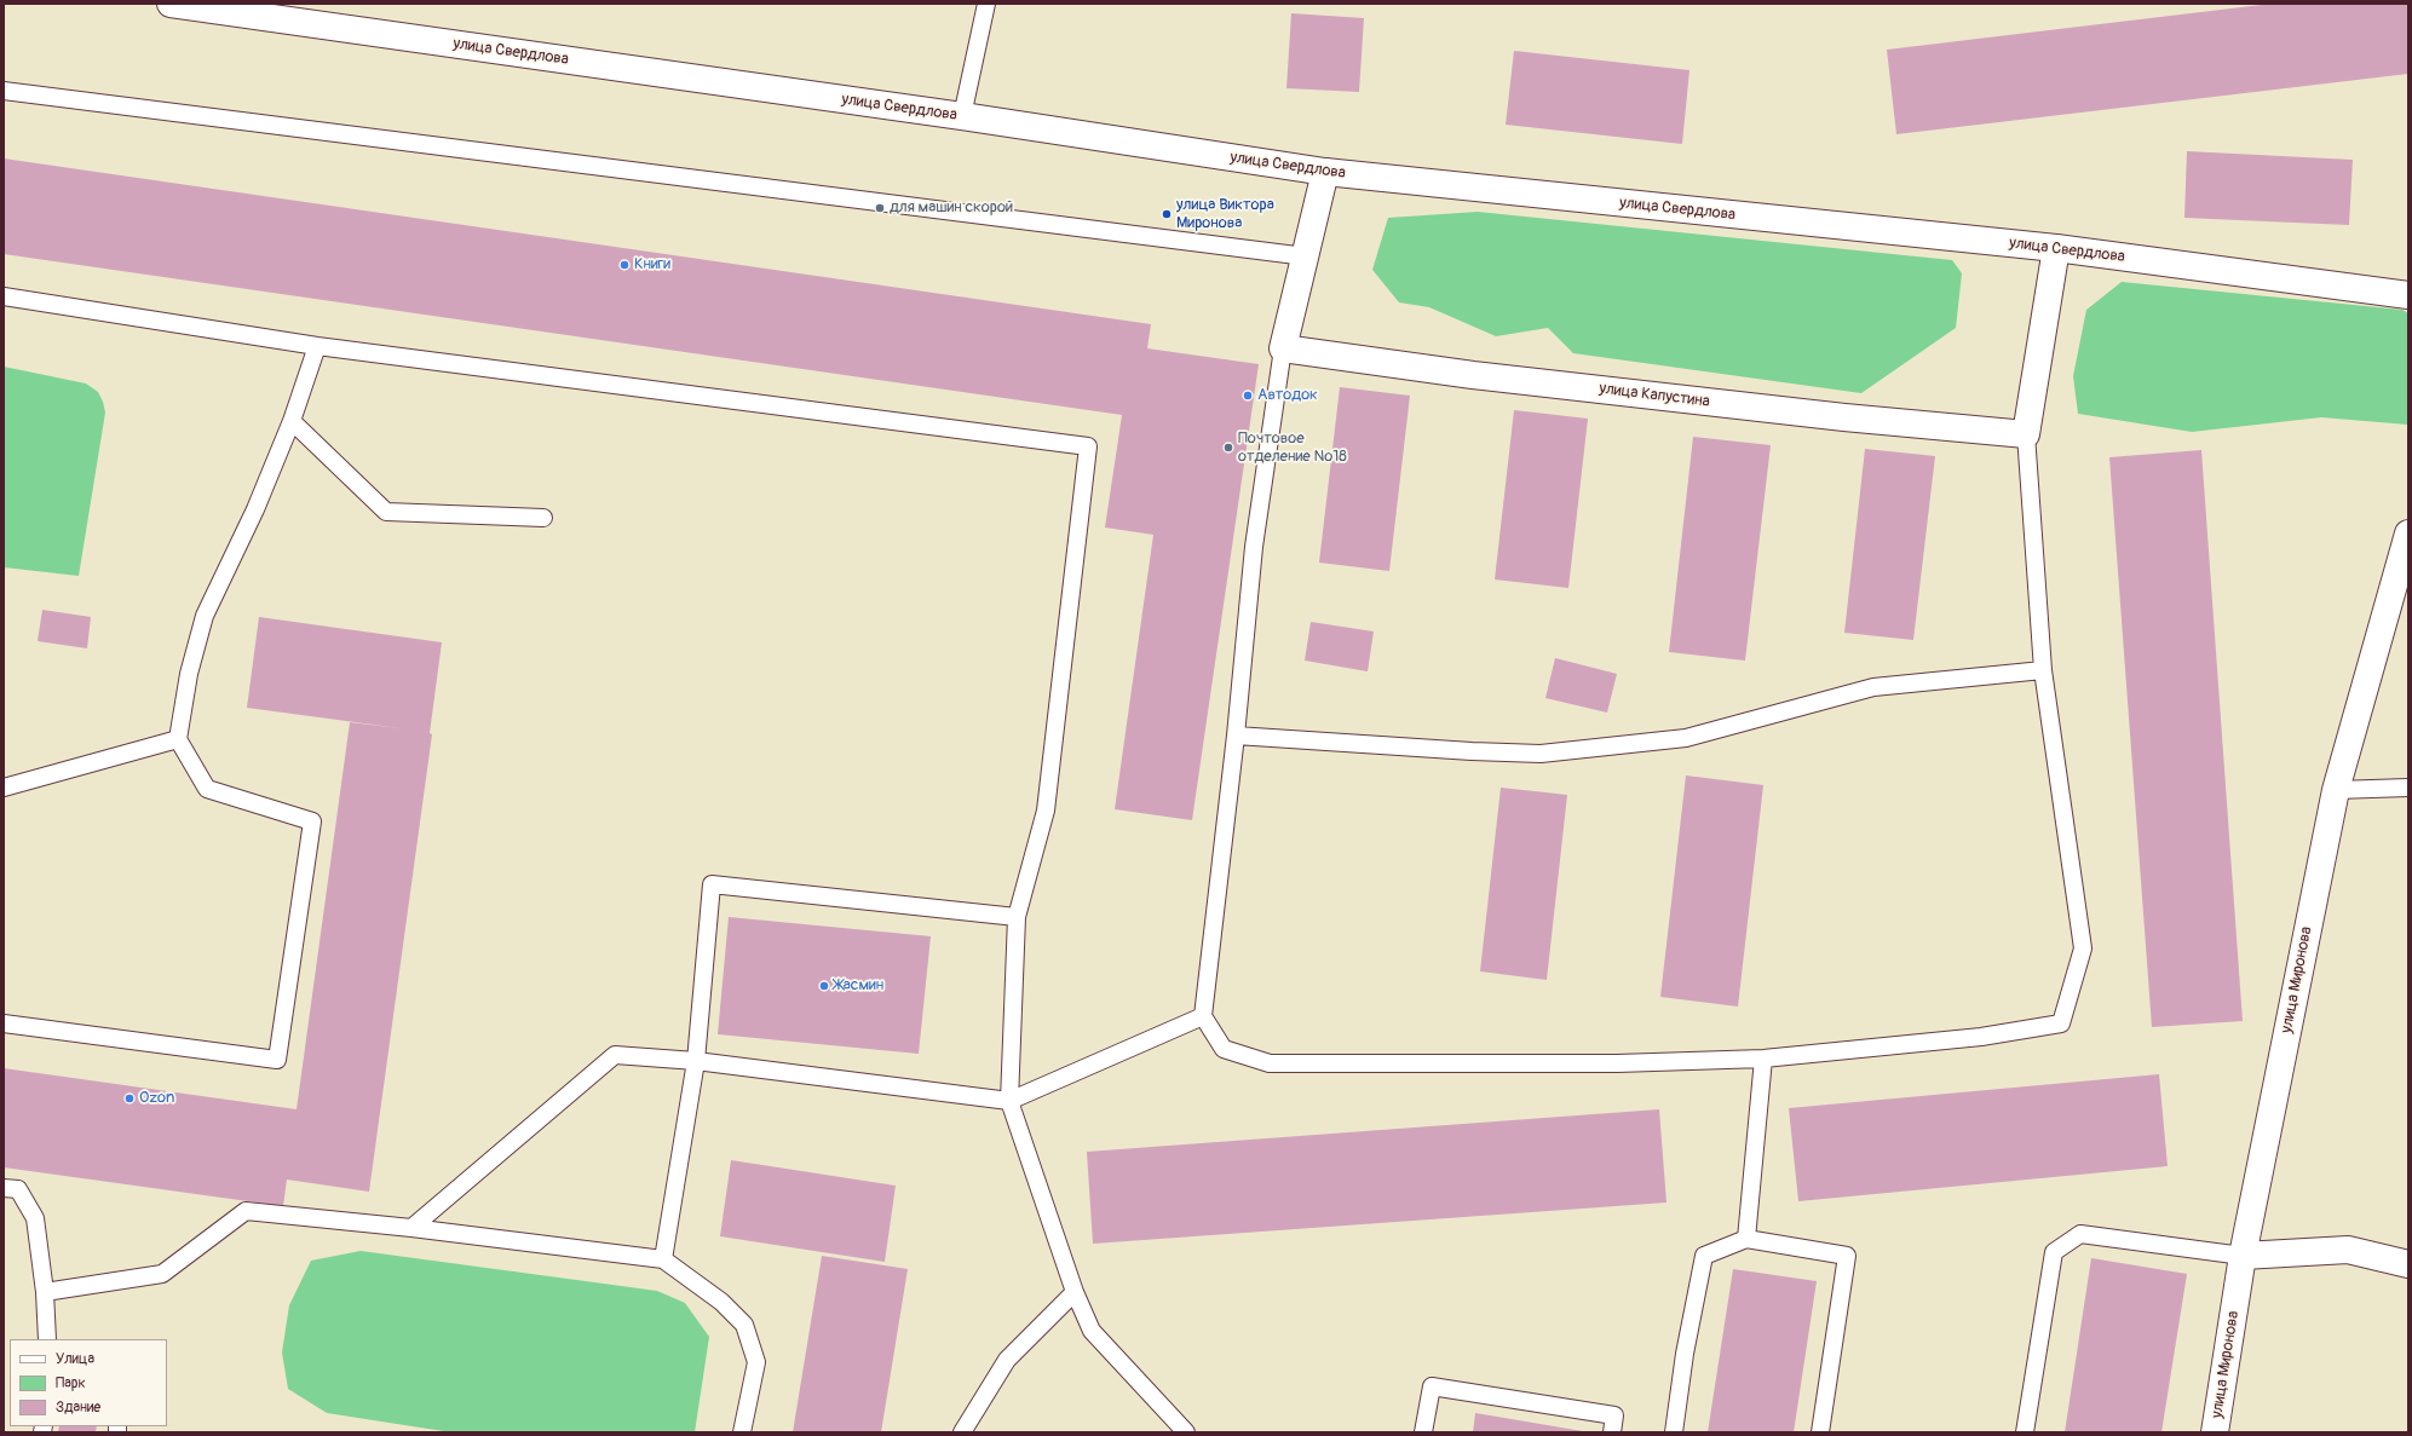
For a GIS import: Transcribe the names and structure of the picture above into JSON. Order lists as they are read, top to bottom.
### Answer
{
  "streets": {
    "street": ["улица Свердлова", "улица Капустина", "улица Миронова"]
  },
  "places": [
    "для машин скорой",
    "улица Виктора Миронова",
    "Книги",
    "Автодок",
    "Почтовое отделение №18",
    "Жасмин",
    "Ozon"
  ],
  "legend": ["Улица", "Парк", "Здание"]
}
